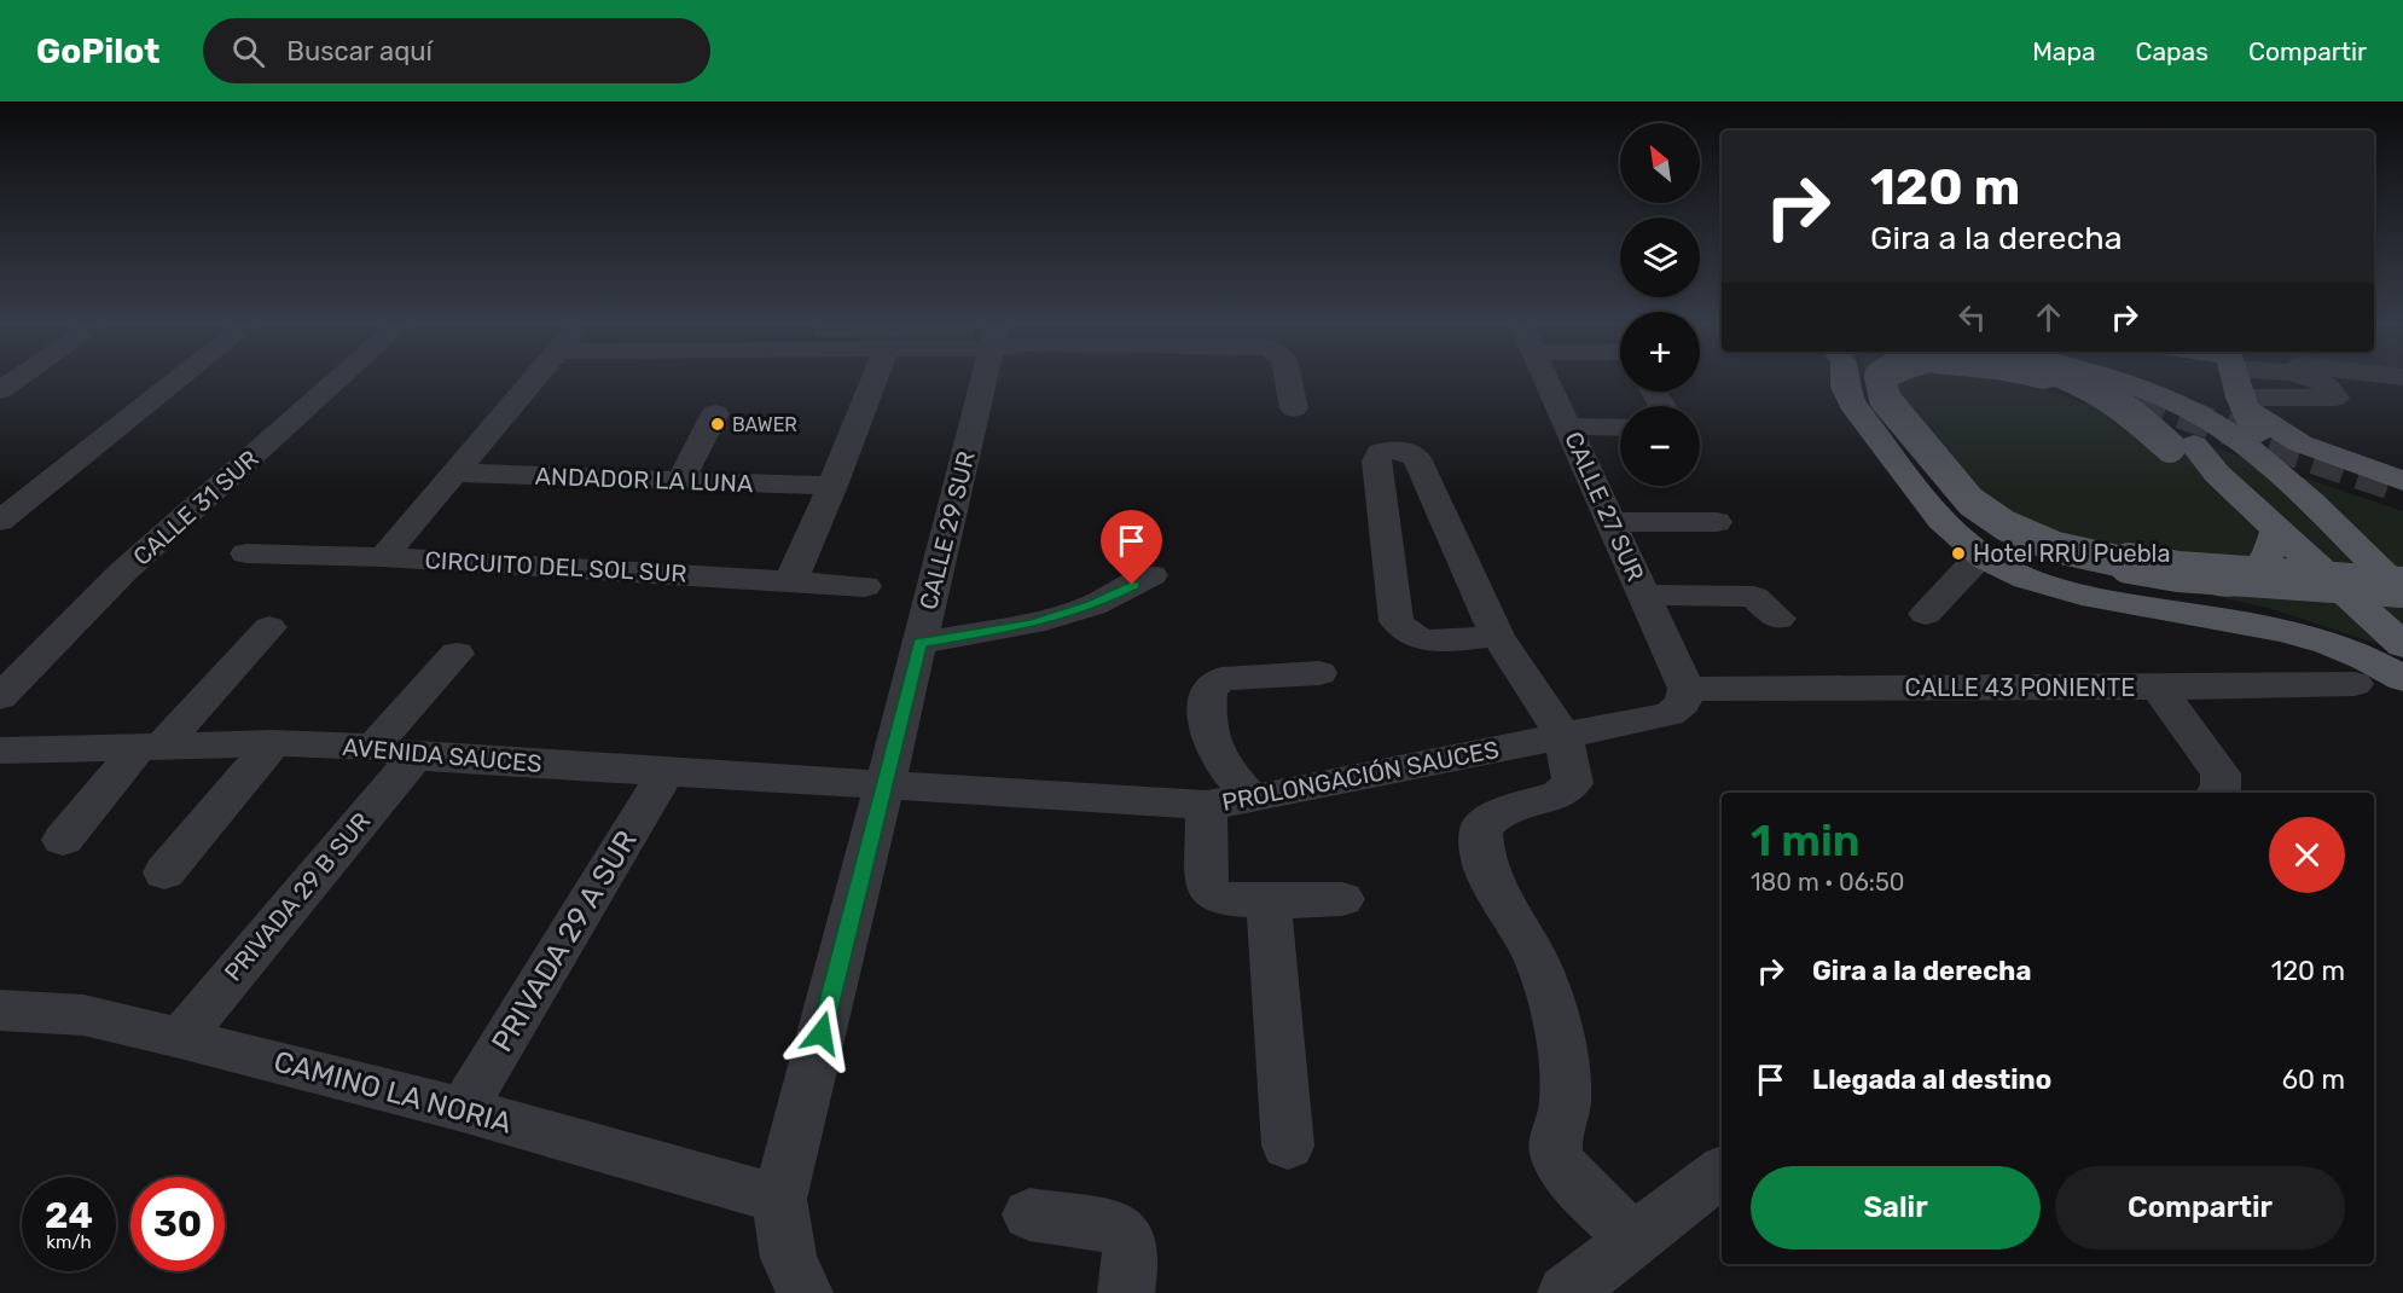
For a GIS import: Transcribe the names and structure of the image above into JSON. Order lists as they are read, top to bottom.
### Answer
{
  "streets": {
    "street": [
      "ANDADOR LA LUNA",
      "CALLE 27 SUR",
      "CALLE 31 SUR",
      "CALLE 29 SUR",
      "CIRCUITO DEL SOL SUR",
      "CALLE 43 PONIENTE",
      "AVENIDA SAUCES",
      "PROLONGACIÓN SAUCES",
      "PRIVADA 29 B SUR",
      "PRIVADA 29 A SUR",
      "CAMINO LA NORIA"
    ]
  },
  "crossings": [
    ["CALLE 27 SUR", "CALLE 43 PONIENTE"],
    ["CALLE 27 SUR", "PROLONGACIÓN SAUCES"],
    ["CALLE 29 SUR", "AVENIDA SAUCES"],
    ["CALLE 29 SUR", "PROLONGACIÓN SAUCES"],
    ["CALLE 29 SUR", "CAMINO LA NORIA"],
    ["CALLE 43 PONIENTE", "PROLONGACIÓN SAUCES"],
    ["AVENIDA SAUCES", "PROLONGACIÓN SAUCES"],
    ["AVENIDA SAUCES", "PRIVADA 29 B SUR"],
    ["AVENIDA SAUCES", "PRIVADA 29 A SUR"],
    ["PRIVADA 29 B SUR", "CAMINO LA NORIA"],
    ["PRIVADA 29 A SUR", "CAMINO LA NORIA"]
  ],
  "places": ["BAWER", "Hotel RRU Puebla"],
  "north": "top left",
  "page": {
    "header": "GoPilot",
    "search": "Buscar aquí",
    "nav": ["Mapa", "Capas", "Compartir"],
    "map_buttons": ["+", "−"],
    "turn": ["120 m", "Gira a la derecha"],
    "heading": ["1 min", "180 m · 06:50"],
    "list": [
      {
        "name": "Gira a la derecha",
        "value": "120 m"
      },
      {
        "name": "Llegada al destino",
        "value": "60 m"
      }
    ],
    "buttons": ["Salir", "Compartir"],
    "speed": "24 km/h",
    "limit": "30"
  }
}
